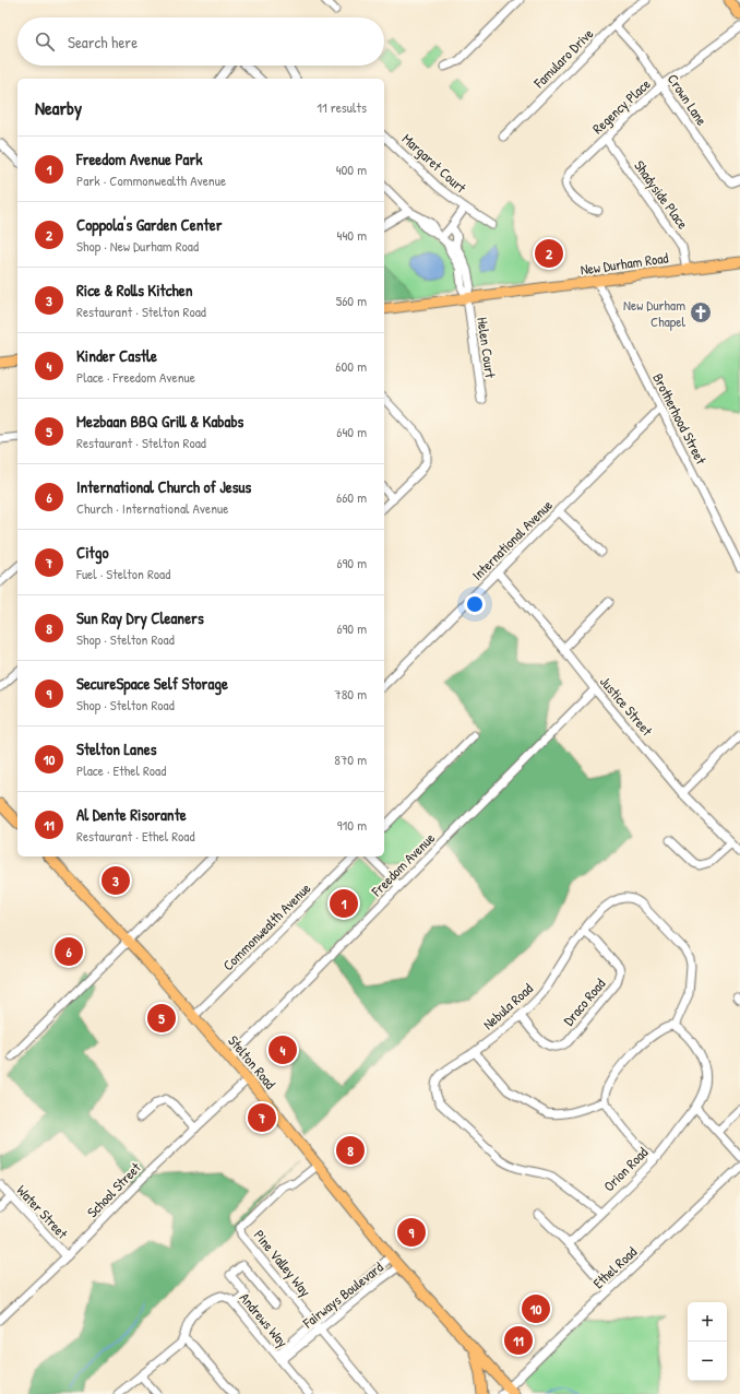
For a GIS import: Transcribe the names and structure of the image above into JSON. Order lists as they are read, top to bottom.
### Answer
{
  "streets": {
    "main road": ["New Durham Road", "Stelton Road"],
    "street": [
      "Famularo Drive",
      "Crown Lane",
      "Regency Place",
      "Margaret Court",
      "Shadyside Place",
      "Helen Court",
      "Brotherhood Street",
      "International Avenue",
      "Justice Street",
      "Freedom Avenue",
      "Commonwealth Avenue",
      "Draco Road",
      "Nebula Road",
      "Orion Road",
      "School Street",
      "Water Street",
      "Pine Valley Way",
      "Ethel Road",
      "Fairways Boulevard",
      "Andrews Way"
    ]
  },
  "crossings": [
    ["Famularo Drive", "Crown Lane"],
    ["Crown Lane", "Regency Place"],
    ["Regency Place", "Shadyside Place"],
    ["Shadyside Place", "New Durham Road"],
    ["New Durham Road", "Helen Court"],
    ["New Durham Road", "Brotherhood Street"],
    ["Brotherhood Street", "International Avenue"],
    ["International Avenue", "Justice Street"],
    ["Justice Street", "Freedom Avenue"],
    ["Freedom Avenue", "Stelton Road"],
    ["Commonwealth Avenue", "Stelton Road"],
    ["Draco Road", "Nebula Road"],
    ["Nebula Road", "Orion Road"],
    ["Stelton Road", "School Street"],
    ["Stelton Road", "Pine Valley Way"],
    ["Stelton Road", "Ethel Road"],
    ["Stelton Road", "Fairways Boulevard"],
    ["School Street", "Water Street"],
    ["Pine Valley Way", "Fairways Boulevard"],
    ["Fairways Boulevard", "Andrews Way"]
  ],
  "places": {
    "church": ["New Durham Chapel"]
  },
  "page": {
    "search": "Search here",
    "heading": ["Nearby", "11 results"],
    "list": [
      {
        "mark": "1",
        "name": "Freedom Avenue Park",
        "note": "Park · Commonwealth Avenue",
        "value": "400 m"
      },
      {
        "mark": "2",
        "name": "Coppola's Garden Center",
        "note": "Shop · New Durham Road",
        "value": "440 m"
      },
      {
        "mark": "3",
        "name": "Rice & Rolls Kitchen",
        "note": "Restaurant · Stelton Road",
        "value": "560 m"
      },
      {
        "mark": "4",
        "name": "Kinder Castle",
        "note": "Place · Freedom Avenue",
        "value": "600 m"
      },
      {
        "mark": "5",
        "name": "Mezbaan BBQ Grill & Kababs",
        "note": "Restaurant · Stelton Road",
        "value": "640 m"
      },
      {
        "mark": "6",
        "name": "International Church of Jesus",
        "note": "Church · International Avenue",
        "value": "660 m"
      },
      {
        "mark": "7",
        "name": "Citgo",
        "note": "Fuel · Stelton Road",
        "value": "690 m"
      },
      {
        "mark": "8",
        "name": "Sun Ray Dry Cleaners",
        "note": "Shop · Stelton Road",
        "value": "690 m"
      },
      {
        "mark": "9",
        "name": "SecureSpace Self Storage",
        "note": "Shop · Stelton Road",
        "value": "780 m"
      },
      {
        "mark": "10",
        "name": "Stelton Lanes",
        "note": "Place · Ethel Road",
        "value": "870 m"
      },
      {
        "mark": "11",
        "name": "Al Dente Risorante",
        "note": "Restaurant · Ethel Road",
        "value": "910 m"
      }
    ],
    "pins": [
      "2",
      "3",
      "1",
      "6",
      "5",
      "4",
      "7",
      "8",
      "9",
      "10",
      "11"
    ],
    "map_buttons": ["+", "−"]
  }
}
